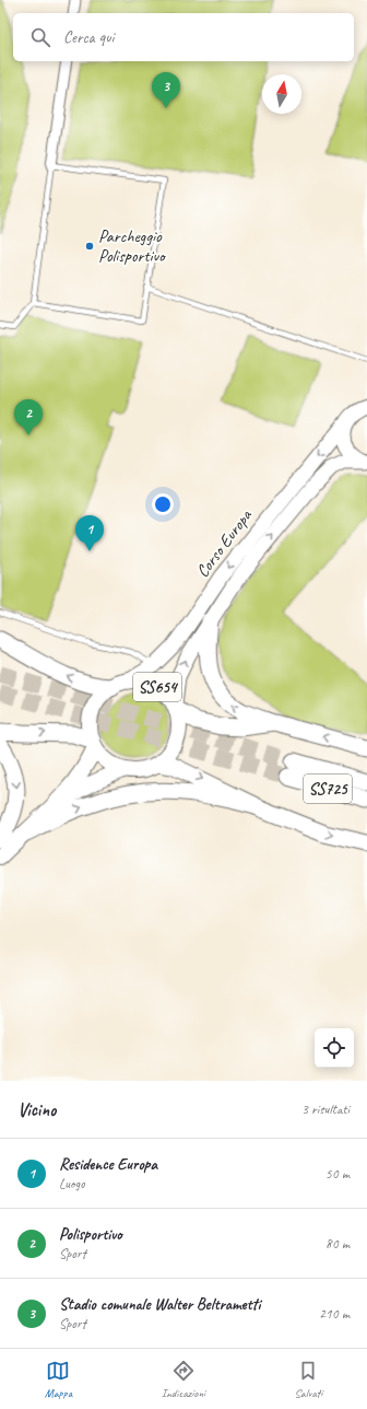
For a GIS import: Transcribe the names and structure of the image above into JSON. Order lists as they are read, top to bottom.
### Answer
{
  "streets": {
    "highway": ["SS725"],
    "main road": ["Corso Europa", "SS654"]
  },
  "crossings": [
    ["Corso Europa", "SS654"]
  ],
  "places": ["Parcheggio Polisportivo"],
  "north": "top",
  "page": {
    "search": "Cerca qui",
    "pins": ["3", "2", "1"],
    "heading": ["Vicino", "3 risultati"],
    "list": [
      {
        "mark": "1",
        "name": "Residence Europa",
        "note": "Luogo",
        "value": "50 m"
      },
      {
        "mark": "2",
        "name": "Polisportivo",
        "note": "Sport",
        "value": "80 m"
      },
      {
        "mark": "3",
        "name": "Stadio comunale Walter Beltrametti",
        "note": "Sport",
        "value": "210 m"
      }
    ],
    "nav": ["Mappa", "Indicazioni", "Salvati"]
  }
}
